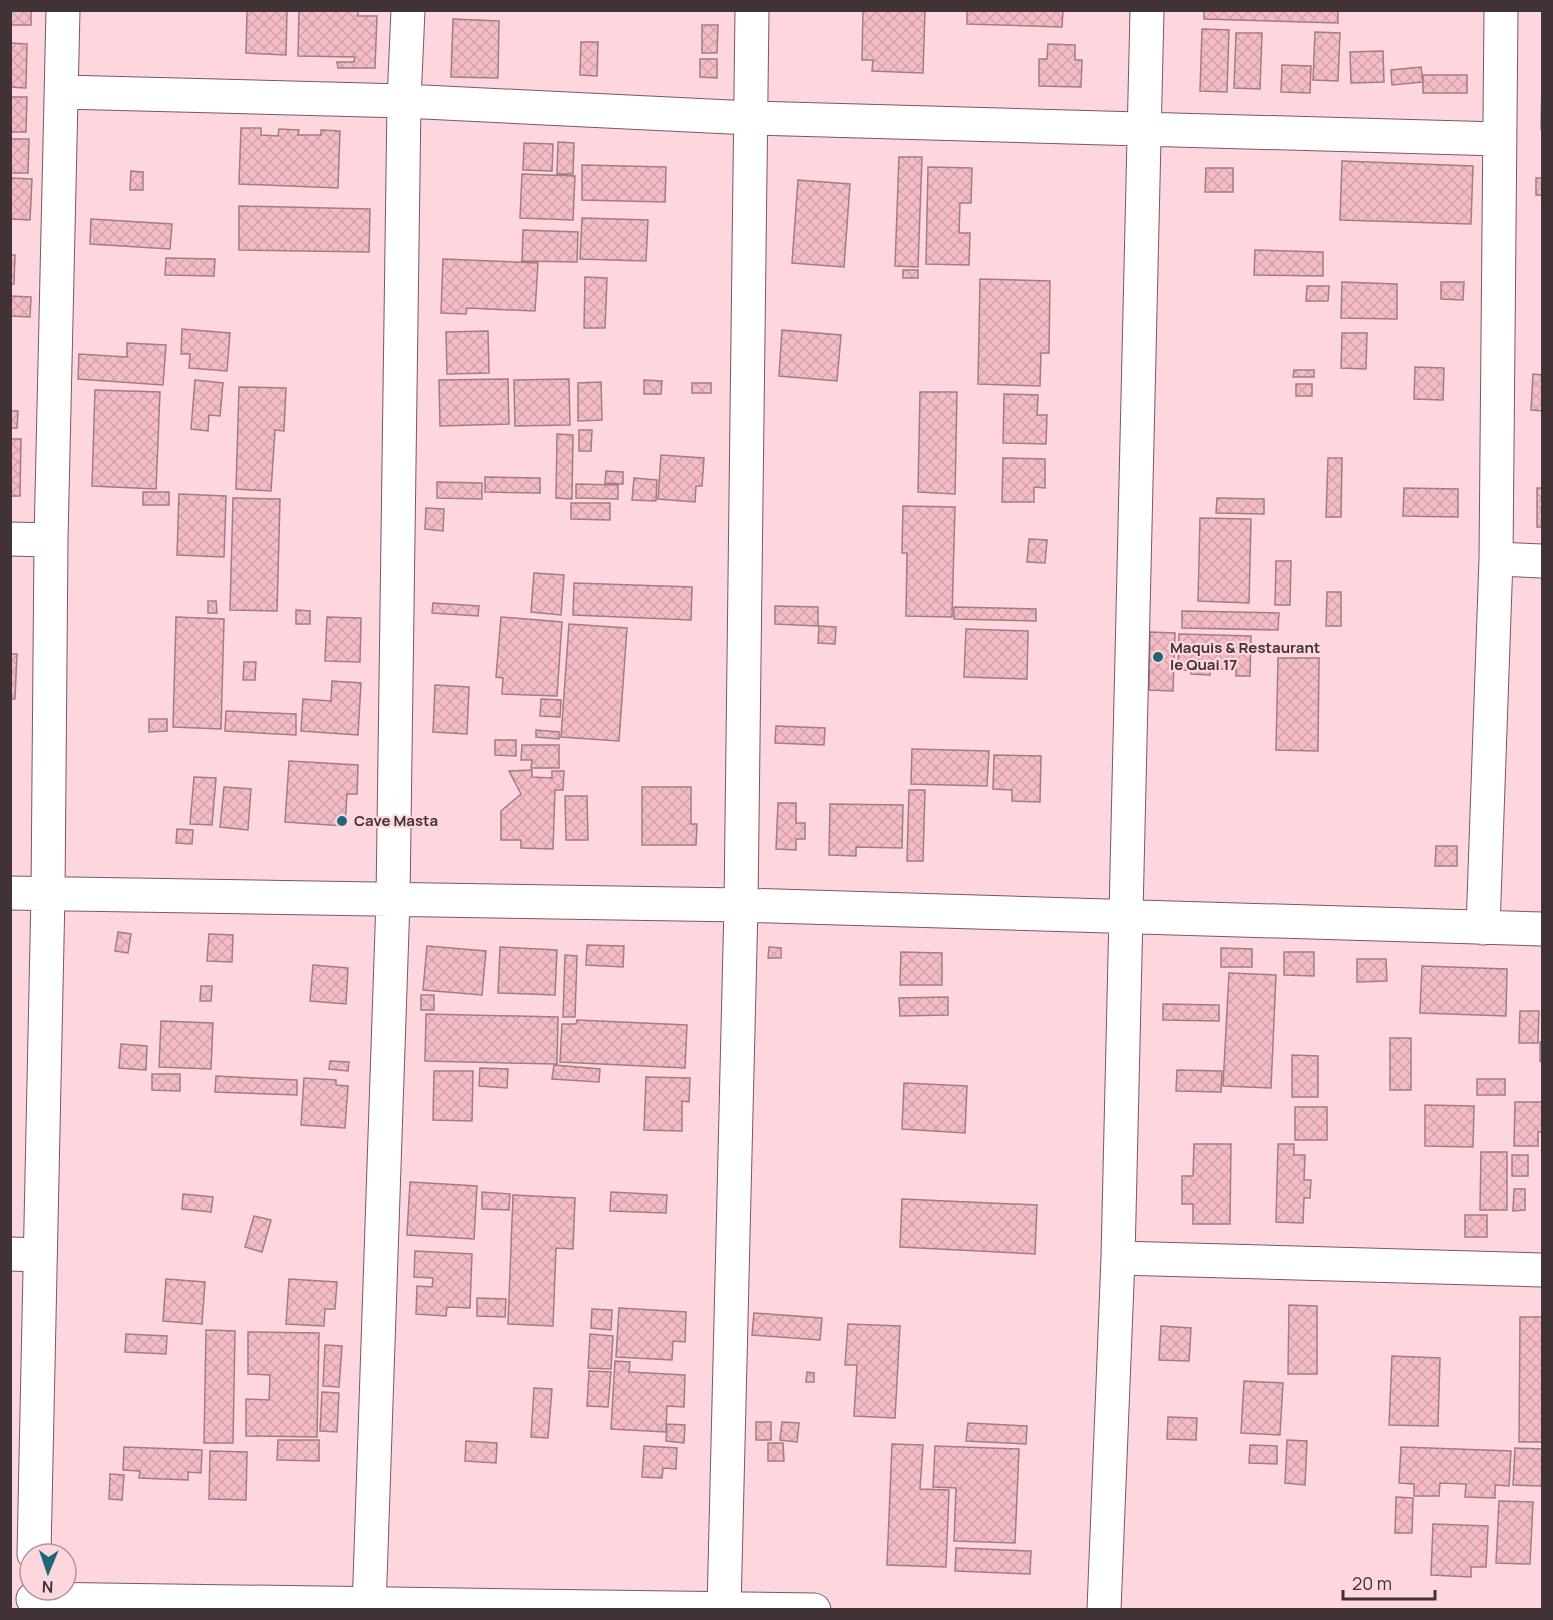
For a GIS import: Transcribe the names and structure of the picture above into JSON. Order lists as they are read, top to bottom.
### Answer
{
  "places": ["Maquis & Restaurant le Quai 17", "Cave Masta"],
  "scale_bar": "20 m",
  "north": "bottom"
}
